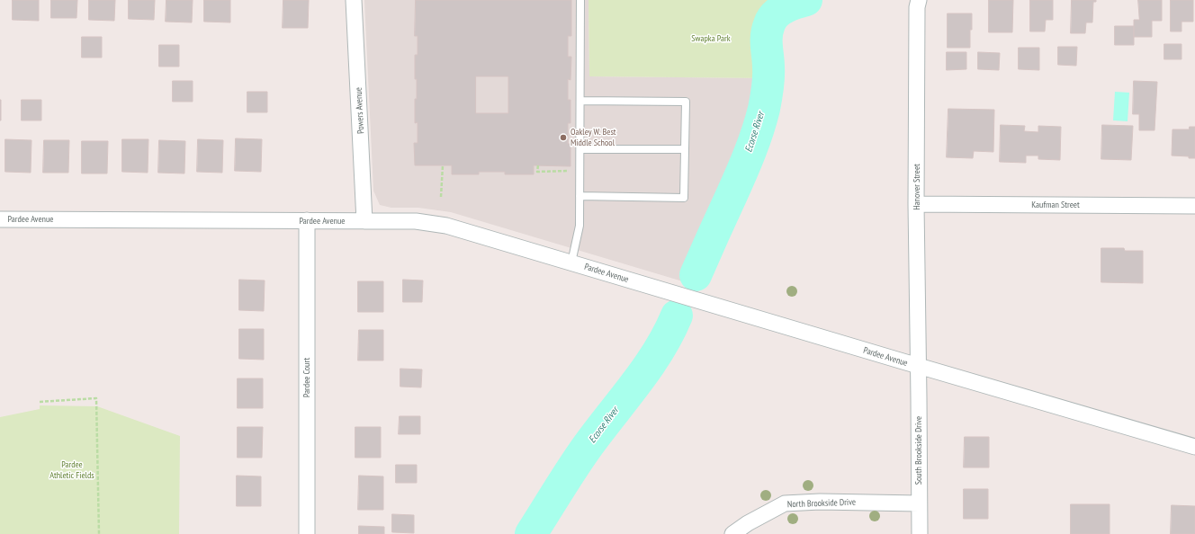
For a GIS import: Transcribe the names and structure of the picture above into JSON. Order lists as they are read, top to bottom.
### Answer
{
  "streets": {
    "street": [
      "Powers Avenue",
      "Hanover Street",
      "Kaufman Street",
      "Pardee Avenue",
      "Pardee Court",
      "South Brookside Drive",
      "North Brookside Drive"
    ]
  },
  "crossings": [
    ["Powers Avenue", "Pardee Avenue"],
    ["Hanover Street", "Kaufman Street"],
    ["Hanover Street", "Pardee Avenue"],
    ["Hanover Street", "South Brookside Drive"],
    ["Pardee Avenue", "Pardee Court"],
    ["Pardee Avenue", "South Brookside Drive"],
    ["South Brookside Drive", "North Brookside Drive"]
  ],
  "water": ["Ecorse River"],
  "parks": ["Swapka Park", "Pardee Athletic Fields"],
  "places": ["Oakley W. Best Middle School"]
}
